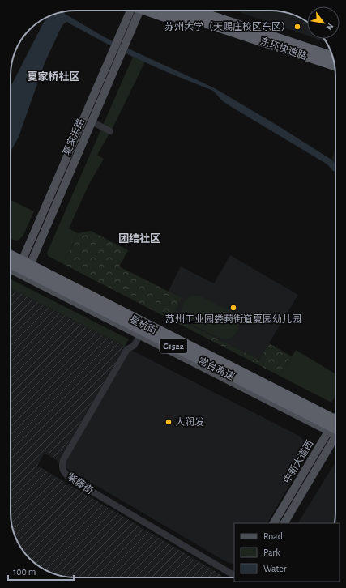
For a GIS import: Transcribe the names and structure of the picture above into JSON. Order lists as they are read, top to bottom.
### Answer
{
  "streets": {
    "highway": ["东环快速路", "G1522", "常台高速"],
    "main road": ["夏家浜路", "星杭街", "中新大道西"],
    "street": ["紫藤街"]
  },
  "crossings": [
    ["夏家浜路", "星杭街"],
    ["星杭街", "中新大道西"],
    ["星杭街", "紫藤街"]
  ],
  "districts": ["夏家桥社区", "团结社区"],
  "places": ["苏州大学（天赐庄校区东区）", "苏州工业园娄葑街道夏园幼儿园", "大润发"],
  "legend": ["Road", "Park", "Water"],
  "scale_bar": "100 m",
  "north": "bottom right"
}
